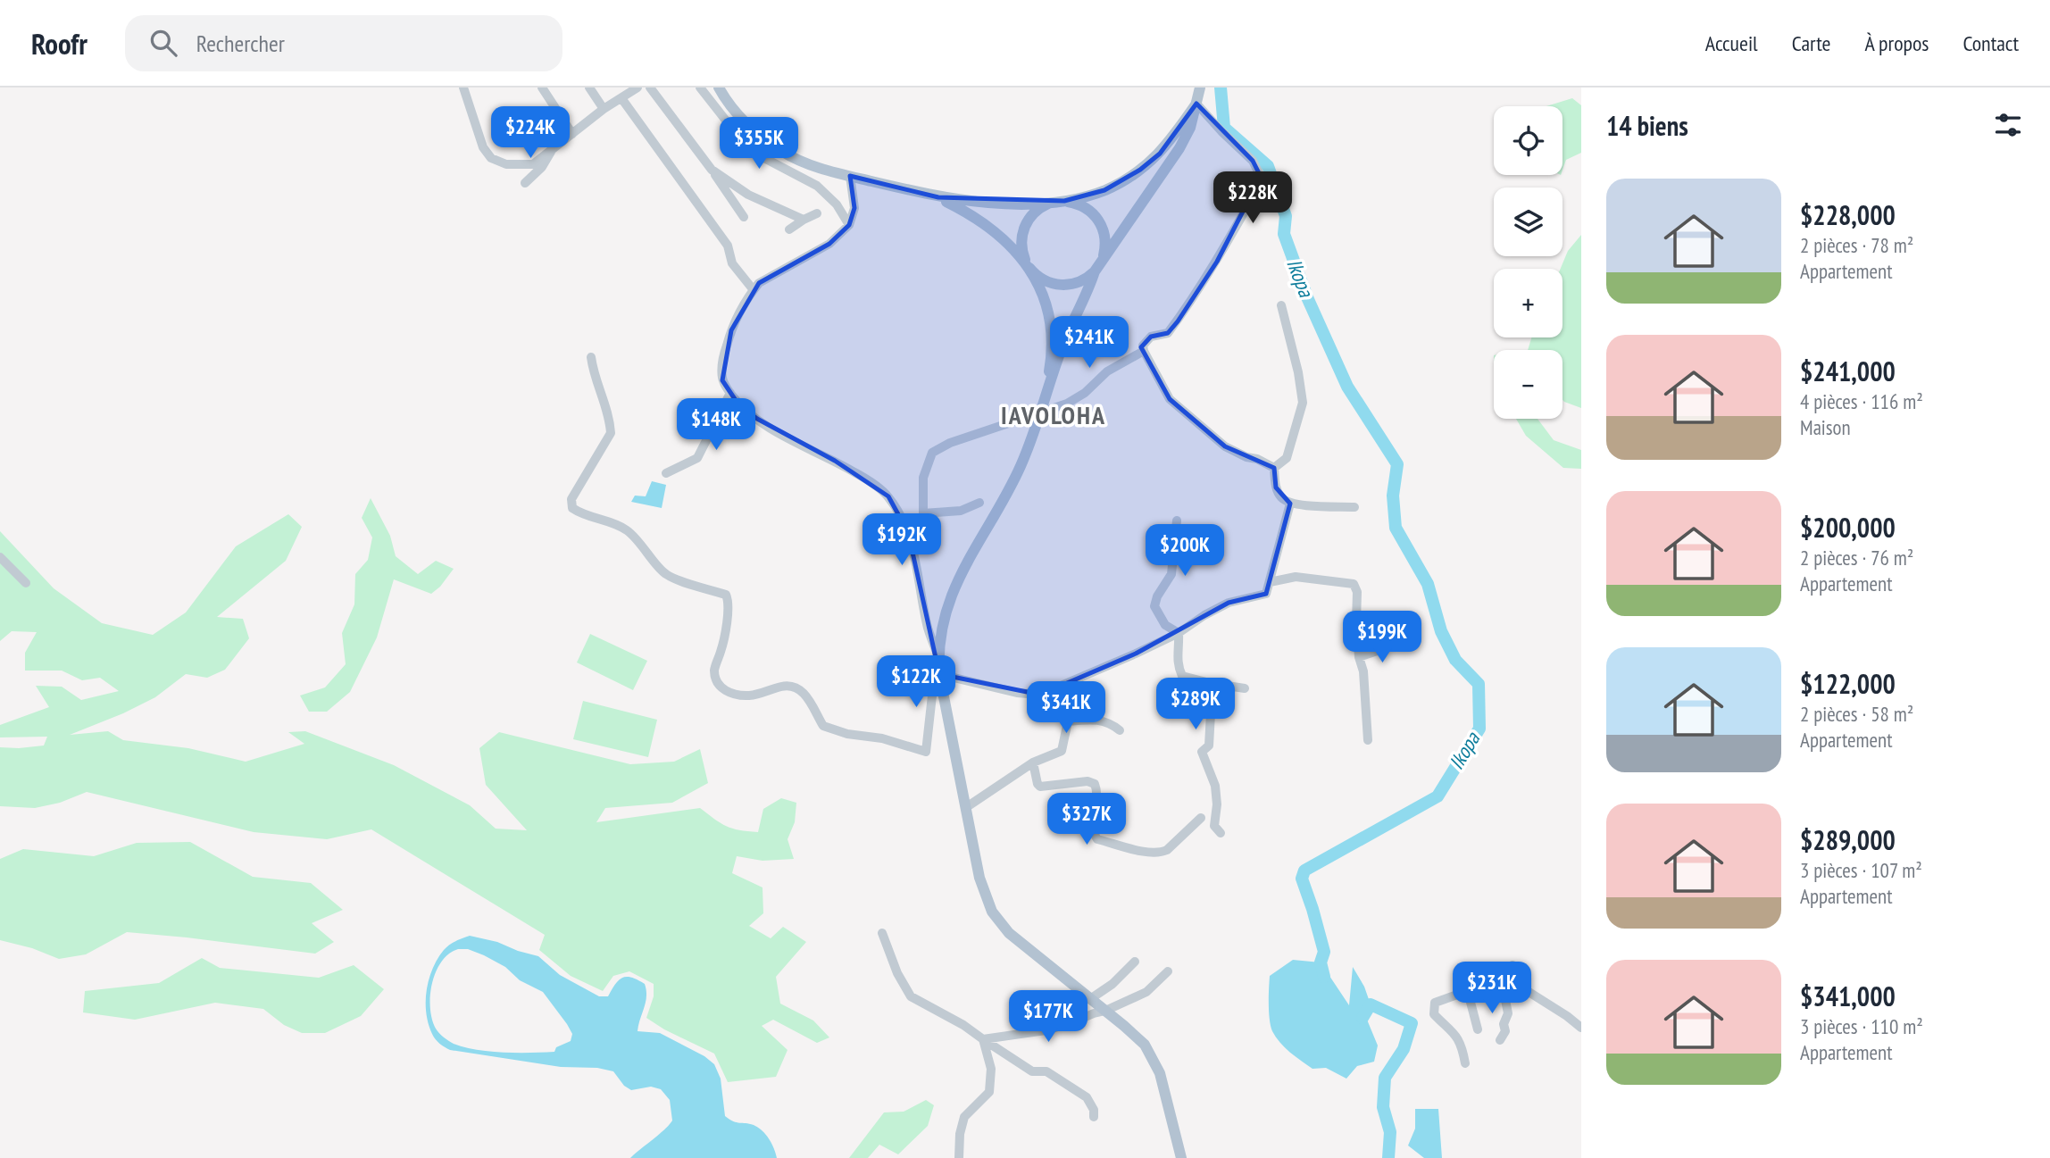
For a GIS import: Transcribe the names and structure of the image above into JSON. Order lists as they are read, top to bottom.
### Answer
{
  "districts": ["IAVOLOHA"],
  "water": ["Ikopa"],
  "page": {
    "header": "Roofr",
    "search": "Rechercher",
    "nav": [
      "Accueil",
      "Carte",
      "À propos",
      "Contact"
    ],
    "heading": "14 biens",
    "map_buttons": ["+", "−"],
    "price": [
      "$224K",
      "$355K",
      "$228K",
      "$241K",
      "$148K",
      "$192K",
      "$200K",
      "$199K",
      "$122K",
      "$289K",
      "$341K",
      "$327K",
      "$231K",
      "$177K"
    ],
    "list": [
      {
        "name": "$228,000",
        "note": "2 pièces · 78 m² · Appartement"
      },
      {
        "name": "$241,000",
        "note": "4 pièces · 116 m² · Maison"
      },
      {
        "name": "$200,000",
        "note": "2 pièces · 76 m² · Appartement"
      },
      {
        "name": "$122,000",
        "note": "2 pièces · 58 m² · Appartement"
      },
      {
        "name": "$289,000",
        "note": "3 pièces · 107 m² · Appartement"
      },
      {
        "name": "$341,000",
        "note": "3 pièces · 110 m² · Appartement"
      }
    ]
  }
}
